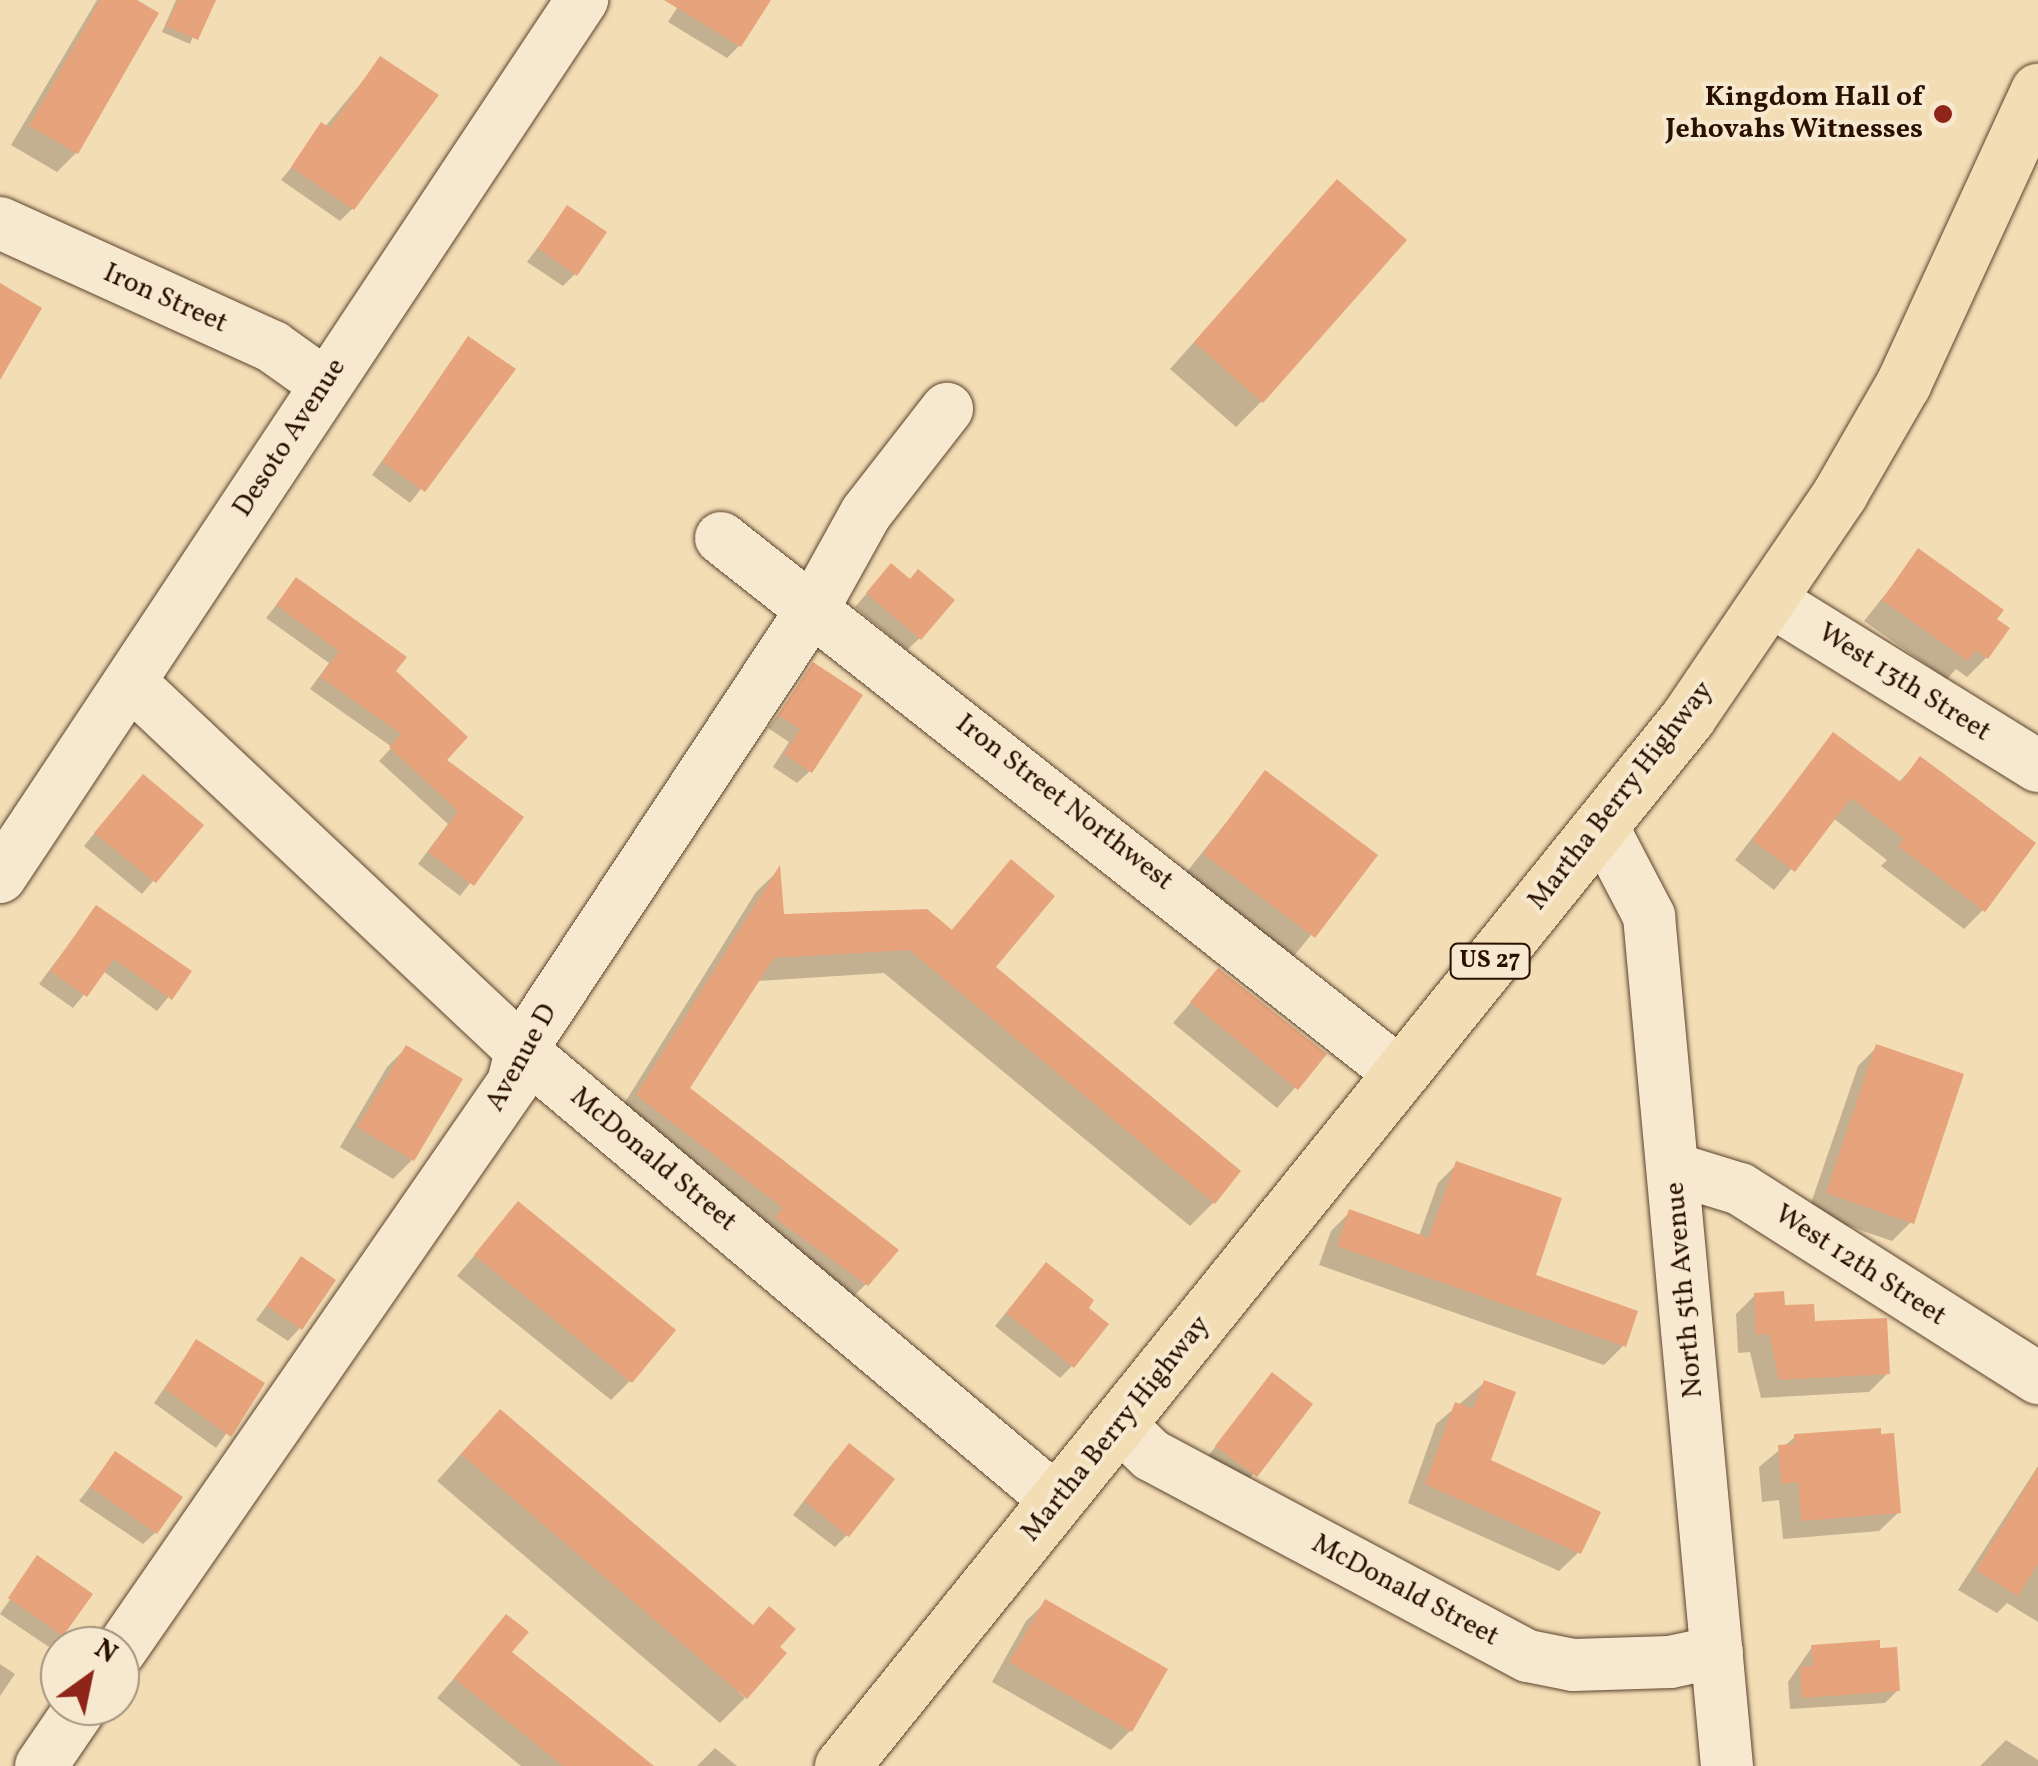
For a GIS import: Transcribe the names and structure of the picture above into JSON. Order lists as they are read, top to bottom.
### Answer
{
  "streets": {
    "main road": ["Martha Berry Highway", "US 27"],
    "street": [
      "Iron Street",
      "Desoto Avenue",
      "West 13th Street",
      "Iron Street Northwest",
      "Avenue D",
      "McDonald Street",
      "West 12th Street",
      "North 5th Avenue"
    ]
  },
  "crossings": [
    ["Iron Street", "Desoto Avenue"],
    ["Desoto Avenue", "McDonald Street"],
    ["West 13th Street", "Martha Berry Highway"],
    ["Martha Berry Highway", "Iron Street Northwest"],
    ["Martha Berry Highway", "McDonald Street"],
    ["Martha Berry Highway", "North 5th Avenue"],
    ["Iron Street Northwest", "Avenue D"],
    ["Avenue D", "McDonald Street"],
    ["McDonald Street", "North 5th Avenue"],
    ["West 12th Street", "North 5th Avenue"]
  ],
  "places": ["Kingdom Hall of Jehovahs Witnesses"],
  "north": "top right"
}
